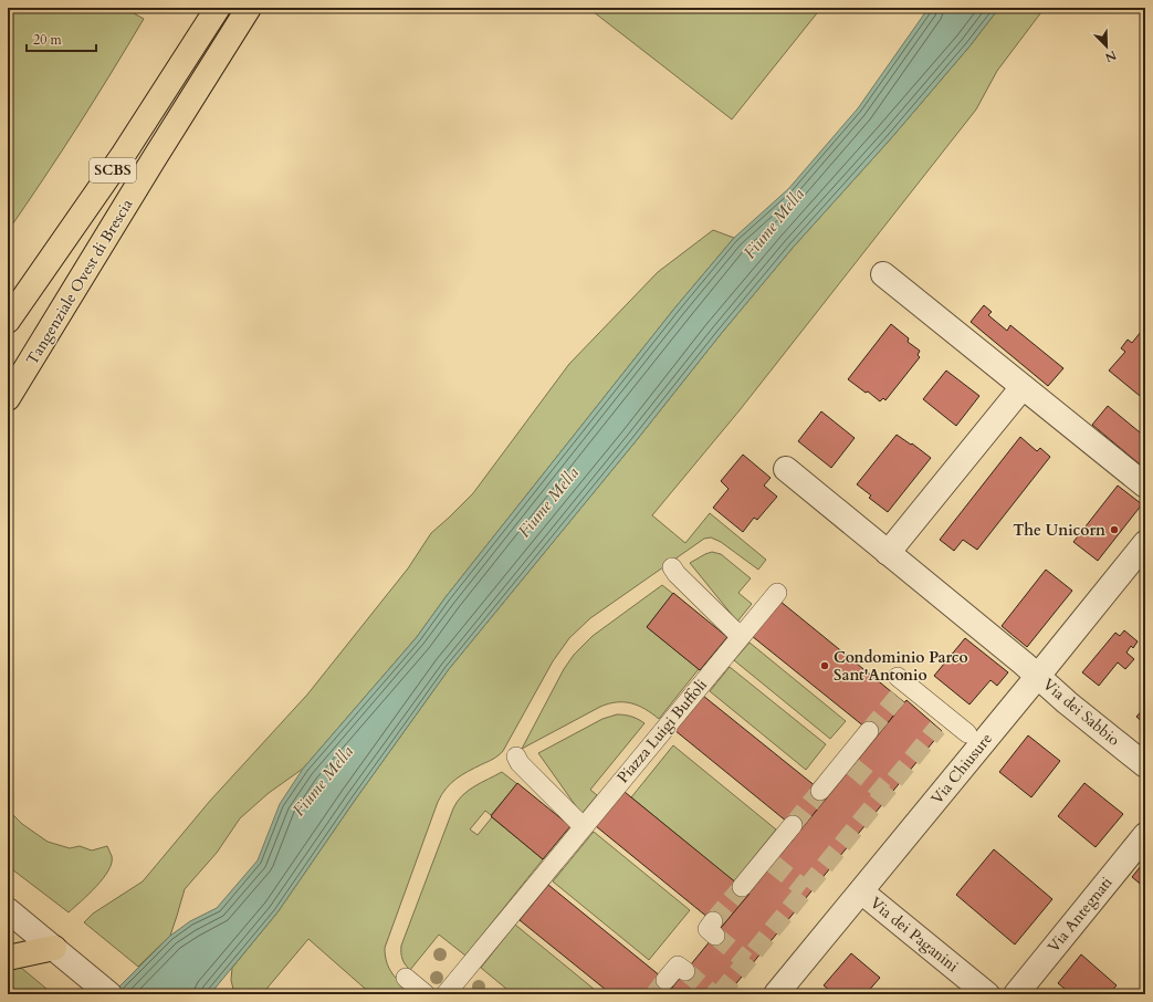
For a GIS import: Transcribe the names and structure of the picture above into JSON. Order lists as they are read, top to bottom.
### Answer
{
  "streets": {
    "highway": ["SCBS", "Tangenziale Ovest di Brescia"],
    "street": [
      "Via dei Sabbio",
      "Piazza Luigi Buffoli",
      "Via Chiusure",
      "Via Antegnati",
      "Via dei Paganini"
    ]
  },
  "crossings": [
    ["Via dei Sabbio", "Via Chiusure"],
    ["Via Chiusure", "Via dei Paganini"]
  ],
  "water": ["Fiume Mella"],
  "places": ["The Unicorn", "Condominio Parco Sant'Antonio"],
  "scale_bar": "20 m",
  "north": "bottom right"
}
